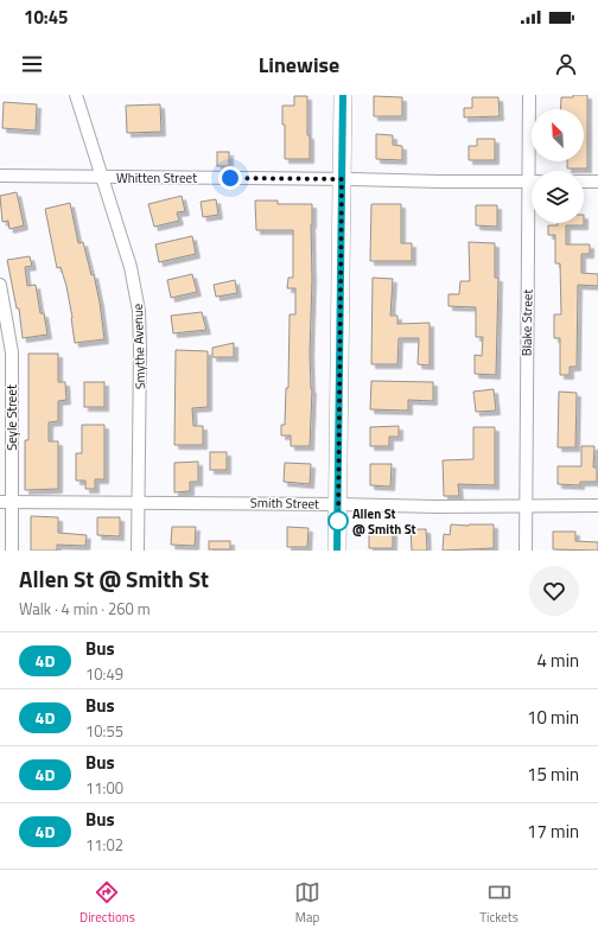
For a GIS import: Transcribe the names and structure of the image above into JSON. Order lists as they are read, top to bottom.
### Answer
{
  "streets": {
    "street": [
      "Whitten Street",
      "Blake Street",
      "Smythe Avenue",
      "Seyle Street",
      "Smith Street"
    ]
  },
  "crossings": [
    ["Whitten Street", "Smythe Avenue"],
    ["Blake Street", "Smith Street"],
    ["Smythe Avenue", "Smith Street"],
    ["Seyle Street", "Smith Street"]
  ],
  "places": ["Allen St @ Smith St"],
  "lines": ["bus line 4D"],
  "north": "top left",
  "page": {
    "status": "10:45",
    "header": "Linewise",
    "heading": ["Allen St @ Smith St", "Walk · 4 min · 260 m"],
    "list": [
      {
        "mark": "4D",
        "name": "Bus",
        "note": "10:49",
        "value": "4 min"
      },
      {
        "mark": "4D",
        "name": "Bus",
        "note": "10:55",
        "value": "10 min"
      },
      {
        "mark": "4D",
        "name": "Bus",
        "note": "11:00",
        "value": "15 min"
      },
      {
        "mark": "4D",
        "name": "Bus",
        "note": "11:02",
        "value": "17 min"
      }
    ],
    "tabs": ["Directions", "Map", "Tickets"]
  }
}
